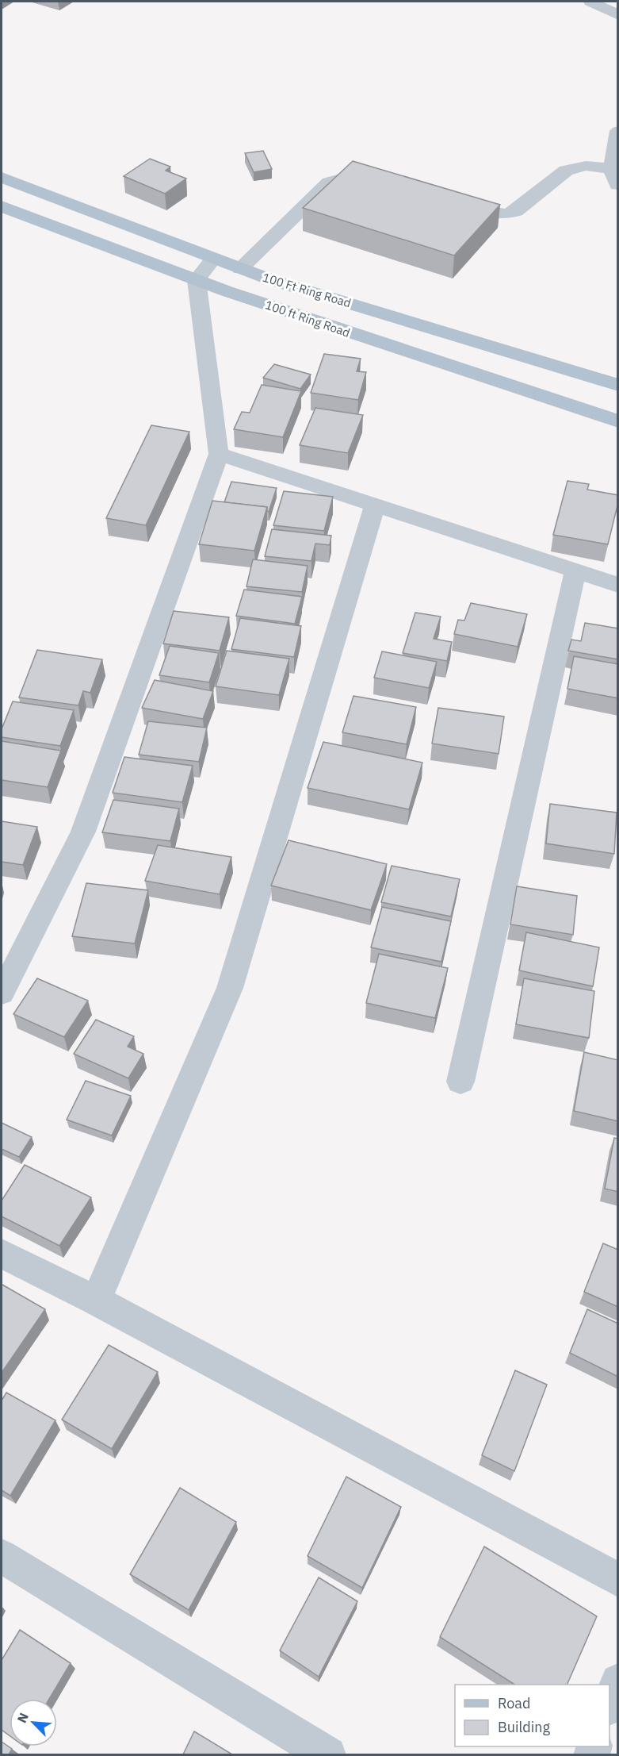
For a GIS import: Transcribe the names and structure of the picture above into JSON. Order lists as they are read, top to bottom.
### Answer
{
  "streets": {
    "main road": ["100 Ft Ring Road", "100 ft Ring Road"]
  },
  "legend": ["Road", "Building"],
  "north": "top left"
}
